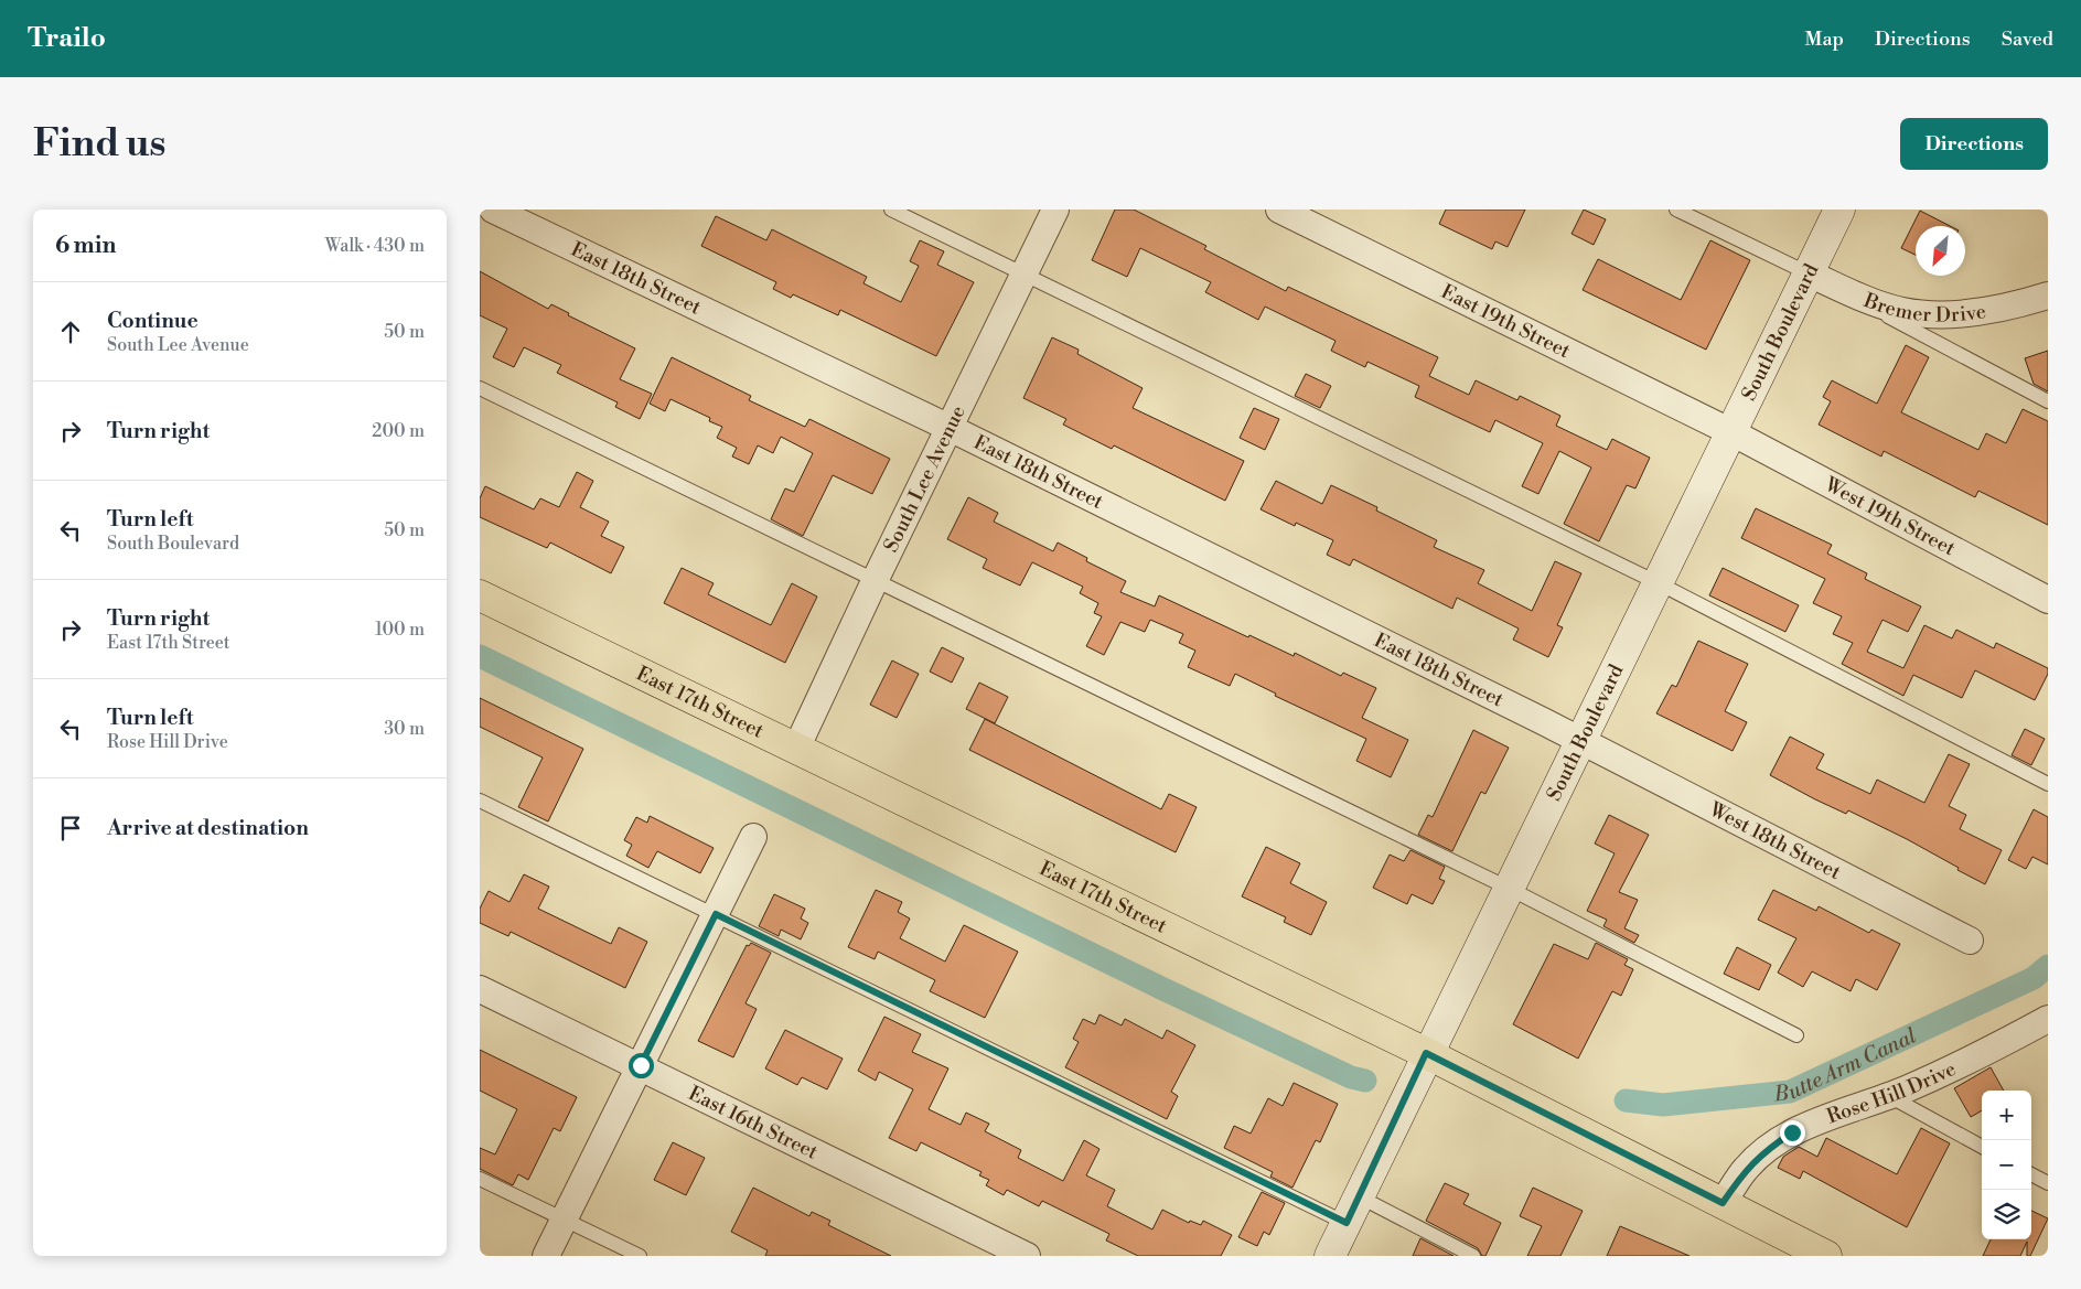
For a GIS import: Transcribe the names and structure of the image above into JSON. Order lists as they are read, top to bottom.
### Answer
{
  "streets": {
    "main road": ["East 17th Street"],
    "street": [
      "East 18th Street",
      "Bremer Drive",
      "East 19th Street",
      "South Boulevard",
      "South Lee Avenue",
      "West 19th Street",
      "West 18th Street",
      "Rose Hill Drive",
      "East 16th Street"
    ]
  },
  "crossings": [
    ["East 18th Street", "South Boulevard"],
    ["East 18th Street", "South Lee Avenue"],
    ["East 18th Street", "West 18th Street"],
    ["Bremer Drive", "South Boulevard"],
    ["East 19th Street", "South Boulevard"],
    ["East 19th Street", "West 19th Street"],
    ["South Boulevard", "West 19th Street"],
    ["South Boulevard", "East 17th Street"],
    ["South Boulevard", "West 18th Street"],
    ["South Lee Avenue", "East 17th Street"],
    ["East 17th Street", "Rose Hill Drive"]
  ],
  "water": ["Butte Arm Canal"],
  "north": "bottom left",
  "page": {
    "header": "Trailo",
    "nav": ["Map", "Directions", "Saved"],
    "buttons": "Directions",
    "title": "Find us",
    "heading": ["6 min", "Walk · 430 m"],
    "list": [
      ["Continue", "South Lee Avenue", "50 m"],
      ["Turn right", "200 m"],
      ["Turn left", "South Boulevard", "50 m"],
      ["Turn right", "East 17th Street", "100 m"],
      ["Turn left", "Rose Hill Drive", "30 m"],
      "Arrive at destination"
    ],
    "map_buttons": ["+", "−"]
  }
}
